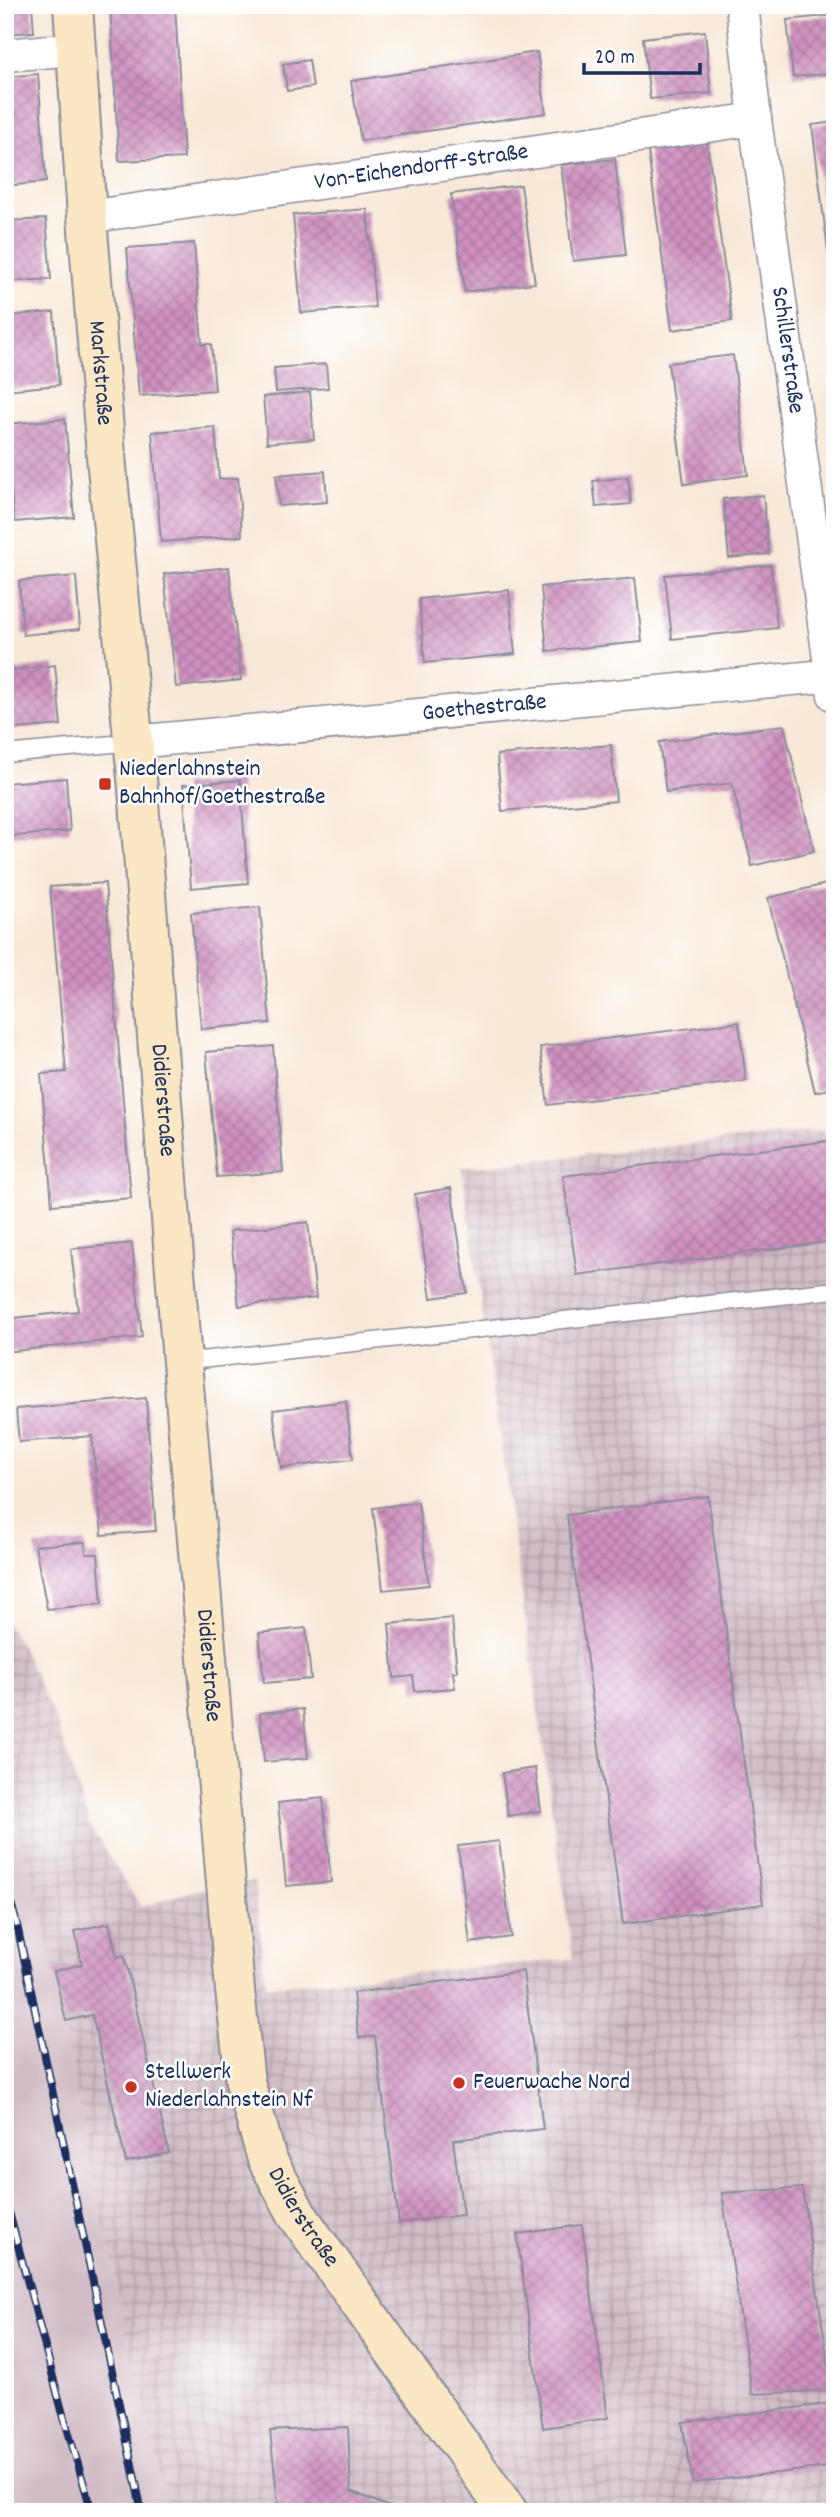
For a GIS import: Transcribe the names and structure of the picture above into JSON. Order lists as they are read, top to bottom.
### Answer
{
  "streets": {
    "street": [
      "Von-Eichendorff-Straße",
      "Schillerstraße",
      "Markstraße",
      "Goethestraße",
      "Didierstraße"
    ]
  },
  "crossings": [
    ["Von-Eichendorff-Straße", "Schillerstraße"],
    ["Von-Eichendorff-Straße", "Markstraße"],
    ["Schillerstraße", "Goethestraße"],
    ["Markstraße", "Goethestraße"],
    ["Markstraße", "Didierstraße"],
    ["Goethestraße", "Didierstraße"]
  ],
  "places": {
    "transit": ["Niederlahnstein Bahnhof/Goethestraße"],
    "other": ["Feuerwache Nord", "Stellwerk Niederlahnstein Nf"]
  },
  "scale_bar": "20 m"
}
